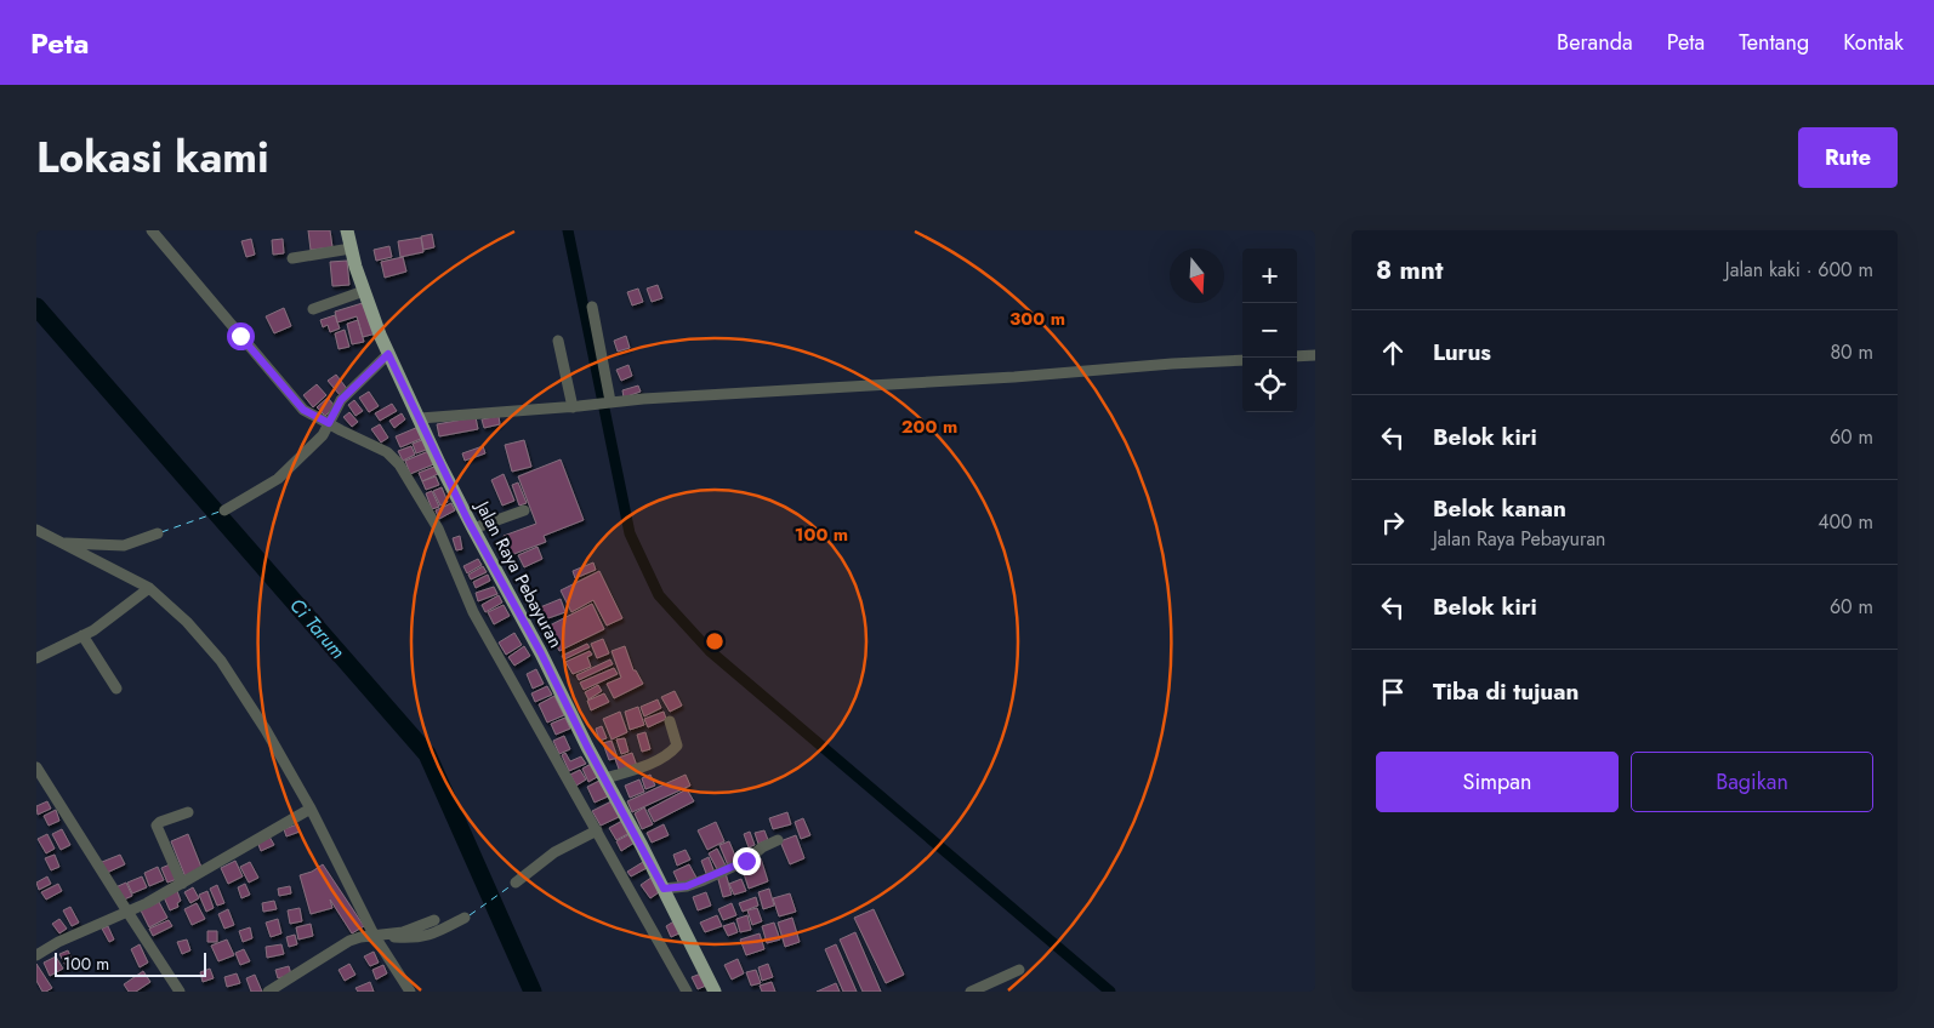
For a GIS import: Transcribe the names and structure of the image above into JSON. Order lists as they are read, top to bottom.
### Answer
{
  "streets": {
    "main road": ["Jalan Raya Pebayuran"]
  },
  "water": ["Ci Tarum"],
  "scale_bar": "100 m",
  "north": "bottom",
  "page": {
    "header": "Peta",
    "nav": [
      "Beranda",
      "Peta",
      "Tentang",
      "Kontak"
    ],
    "title": "Lokasi kami",
    "buttons": [
      "Rute",
      ["Simpan", "Bagikan"]
    ],
    "heading": ["8 mnt", "Jalan kaki · 600 m"],
    "map_buttons": ["+", "−"],
    "list": [
      ["Lurus", "80 m"],
      ["Belok kiri", "60 m"],
      ["Belok kanan", "Jalan Raya Pebayuran", "400 m"],
      ["Belok kiri", "60 m"],
      "Tiba di tujuan"
    ],
    "scale": "100 m"
  },
  "rings": ["300 m", "200 m", "100 m"]
}
